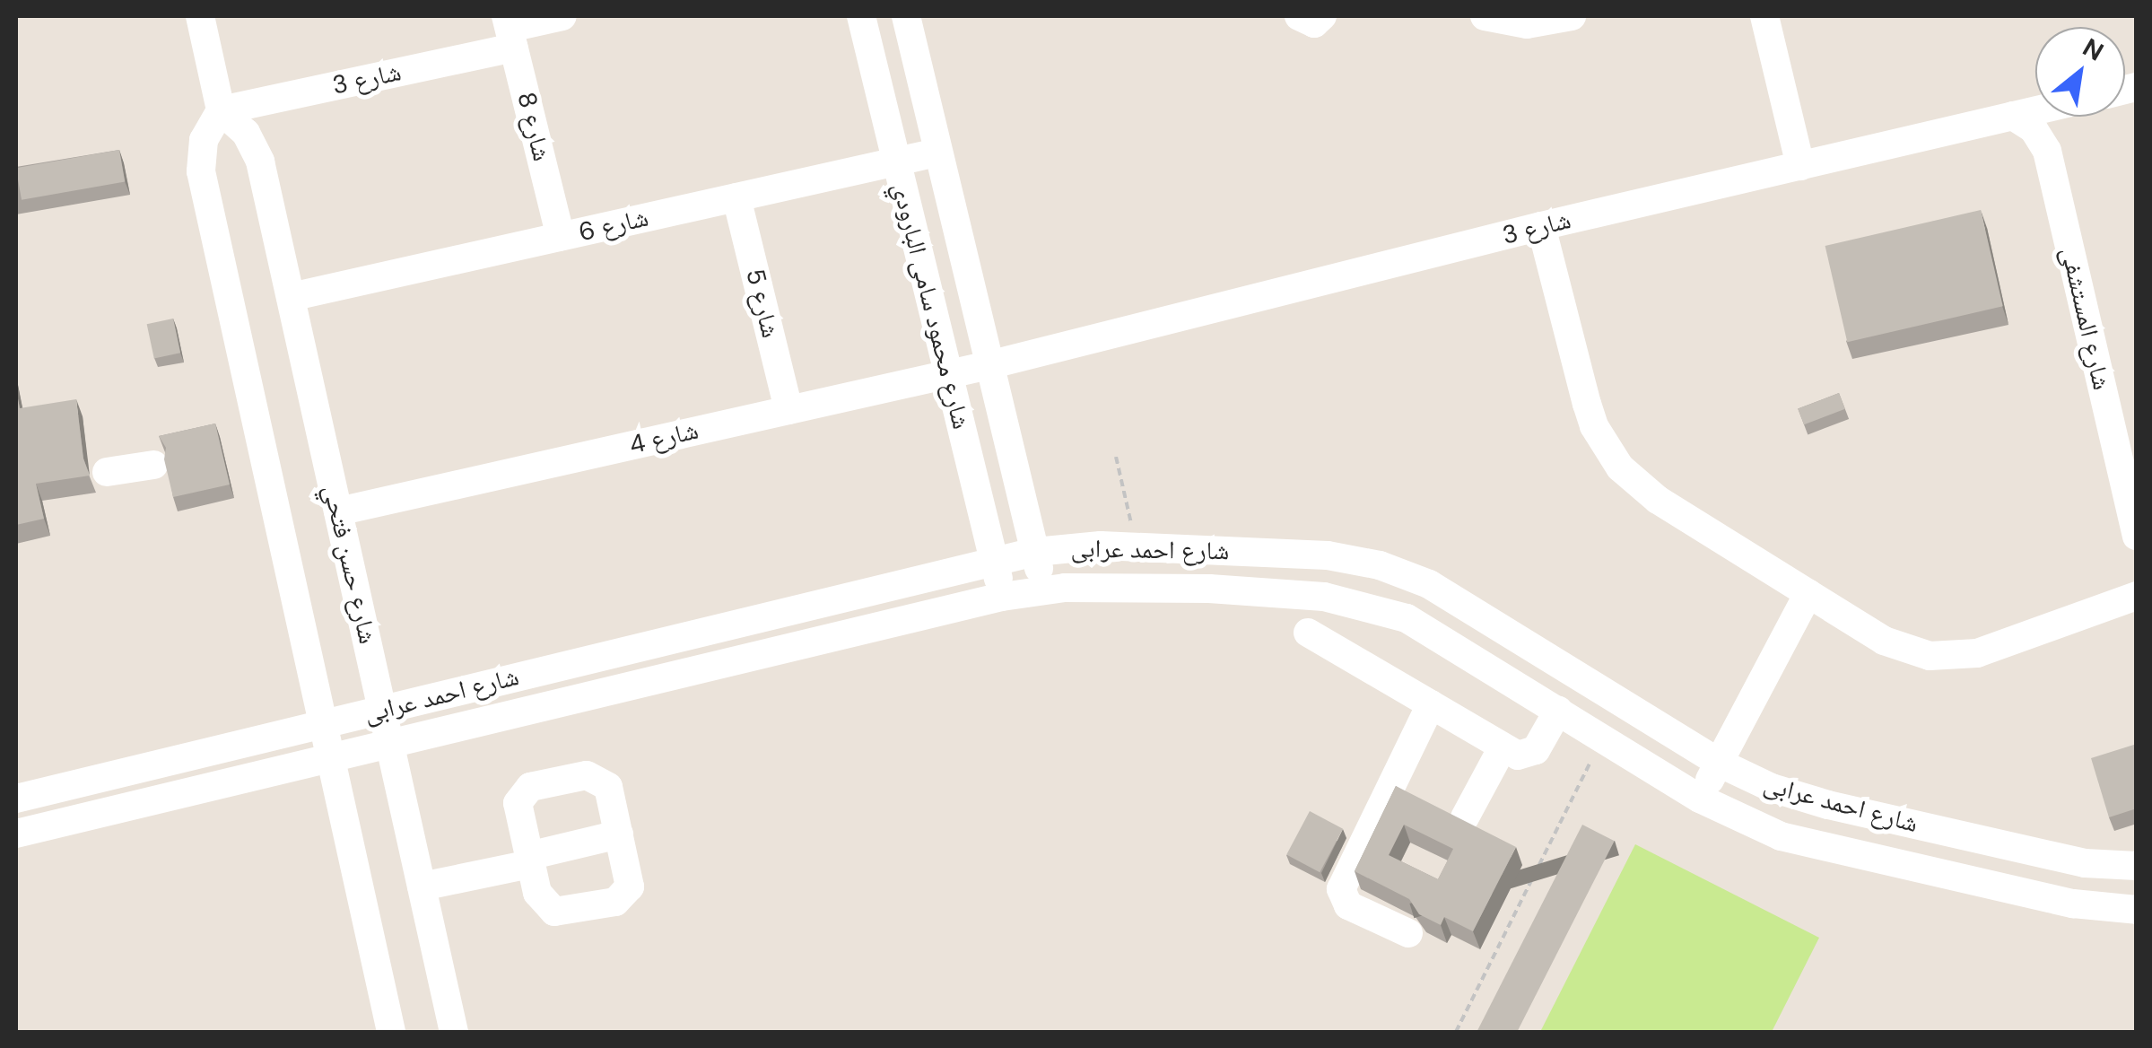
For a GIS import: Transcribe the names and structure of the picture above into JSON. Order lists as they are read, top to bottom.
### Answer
{
  "streets": {
    "street": [
      "شارع 3",
      "شارع 8",
      "شارع 6",
      "شارع 5",
      "شارع محمود سامى البارودي",
      "شارع المستشفى",
      "شارع 4",
      "شارع احمد عرابى",
      "شارع حسن فتحي"
    ]
  },
  "crossings": [
    ["شارع 3", "شارع 8"],
    ["شارع 3", "شارع محمود سامى البارودي"],
    ["شارع 3", "شارع المستشفى"],
    ["شارع 3", "شارع 4"],
    ["شارع 3", "شارع حسن فتحي"],
    ["شارع 8", "شارع 6"],
    ["شارع 6", "شارع 5"],
    ["شارع 6", "شارع محمود سامى البارودي"],
    ["شارع 6", "شارع حسن فتحي"],
    ["شارع 5", "شارع 4"],
    ["شارع محمود سامى البارودي", "شارع 4"],
    ["شارع محمود سامى البارودي", "شارع احمد عرابى"],
    ["شارع 4", "شارع حسن فتحي"],
    ["شارع احمد عرابى", "شارع حسن فتحي"]
  ],
  "north": "top right"
}
